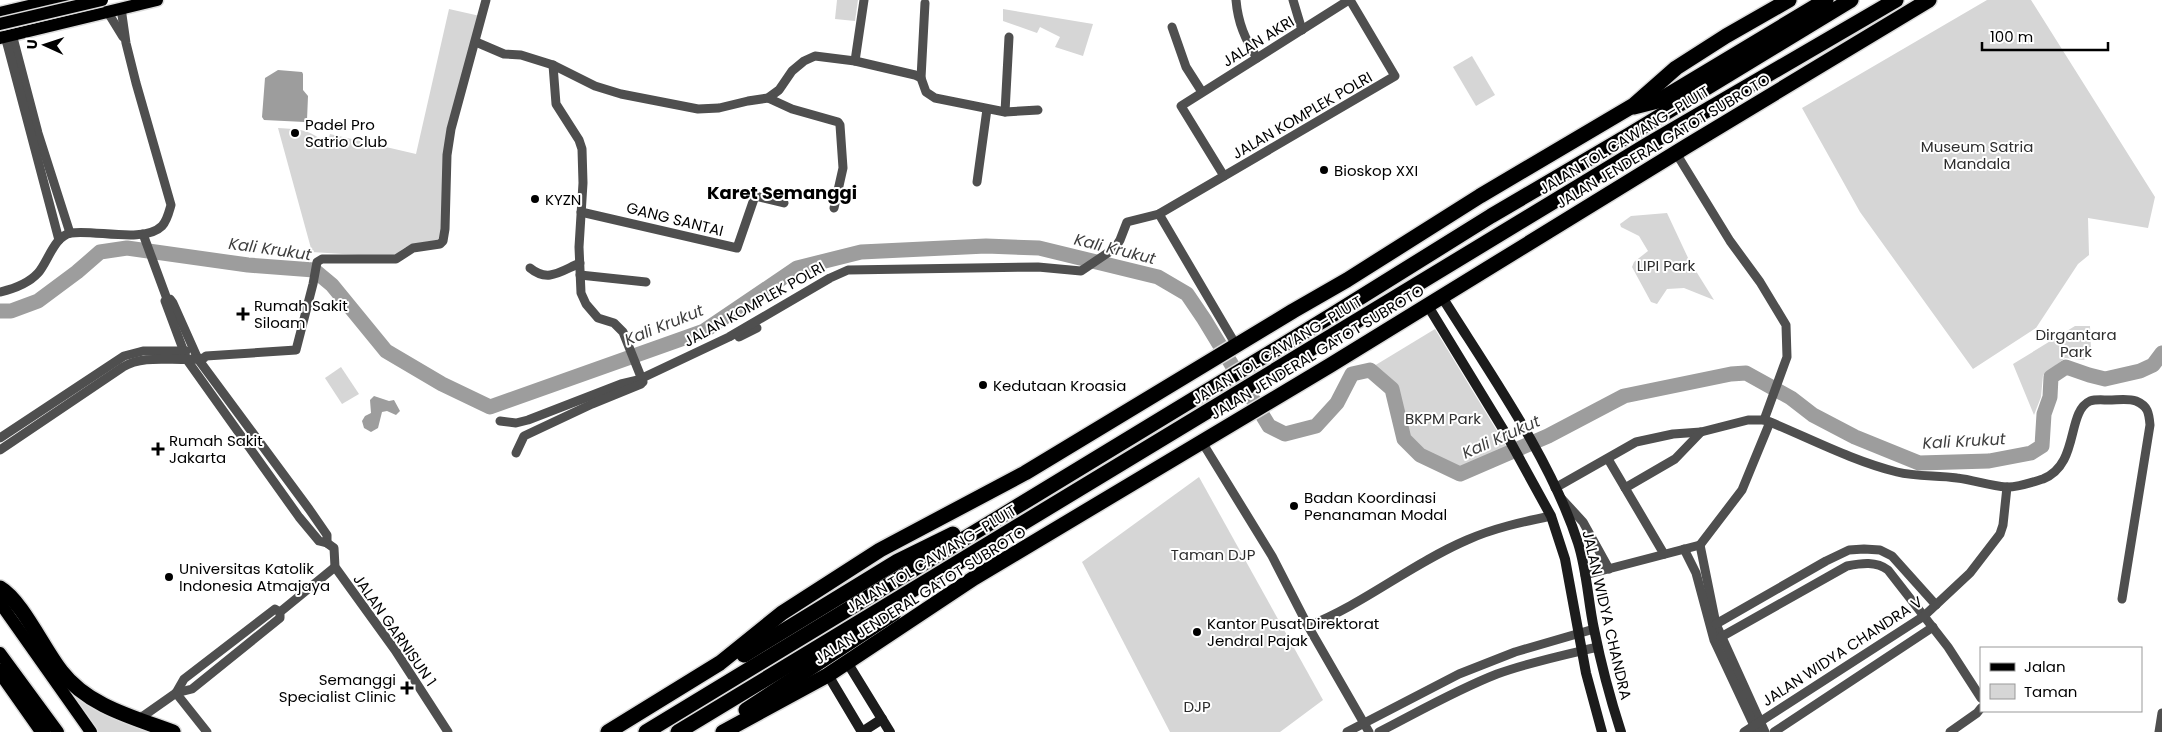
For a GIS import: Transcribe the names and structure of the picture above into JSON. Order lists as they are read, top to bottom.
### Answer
{
  "streets": {
    "highway": ["JALAN TOL CAWANG–PLUIT", "JALAN JENDERAL GATOT SUBROTO"],
    "street": [
      "JALAN AKRI",
      "JALAN KOMPLEK POLRI",
      "GANG SANTAI",
      "JALAN WIDYA CHANDRA",
      "JALAN GARNISUN 1",
      "JALAN WIDYA CHANDRA V"
    ]
  },
  "crossings": [
    ["JALAN AKRI", "JALAN KOMPLEK POLRI"],
    ["JALAN JENDERAL GATOT SUBROTO", "JALAN WIDYA CHANDRA"]
  ],
  "districts": ["Karet Semanggi"],
  "water": ["Kali Krukut"],
  "parks": [
    "Museum Satria Mandala",
    "LIPI Park",
    "Dirgantara Park",
    "BKPM Park",
    "Taman DJP",
    "DJP"
  ],
  "places": {
    "other": [
      "Padel Pro Satrio Club",
      "Bioskop XXI",
      "KYZN",
      "Kedutaan Kroasia",
      "Badan Koordinasi Penanaman Modal",
      "Universitas Katolik Indonesia Atmajaya",
      "Kantor Pusat Direktorat Jendral Pajak"
    ],
    "health": ["Rumah Sakit Siloam", "Rumah Sakit Jakarta", "Semanggi Specialist Clinic"]
  },
  "legend": ["Jalan", "Taman"],
  "scale_bar": "100 m",
  "north": "left"
}
